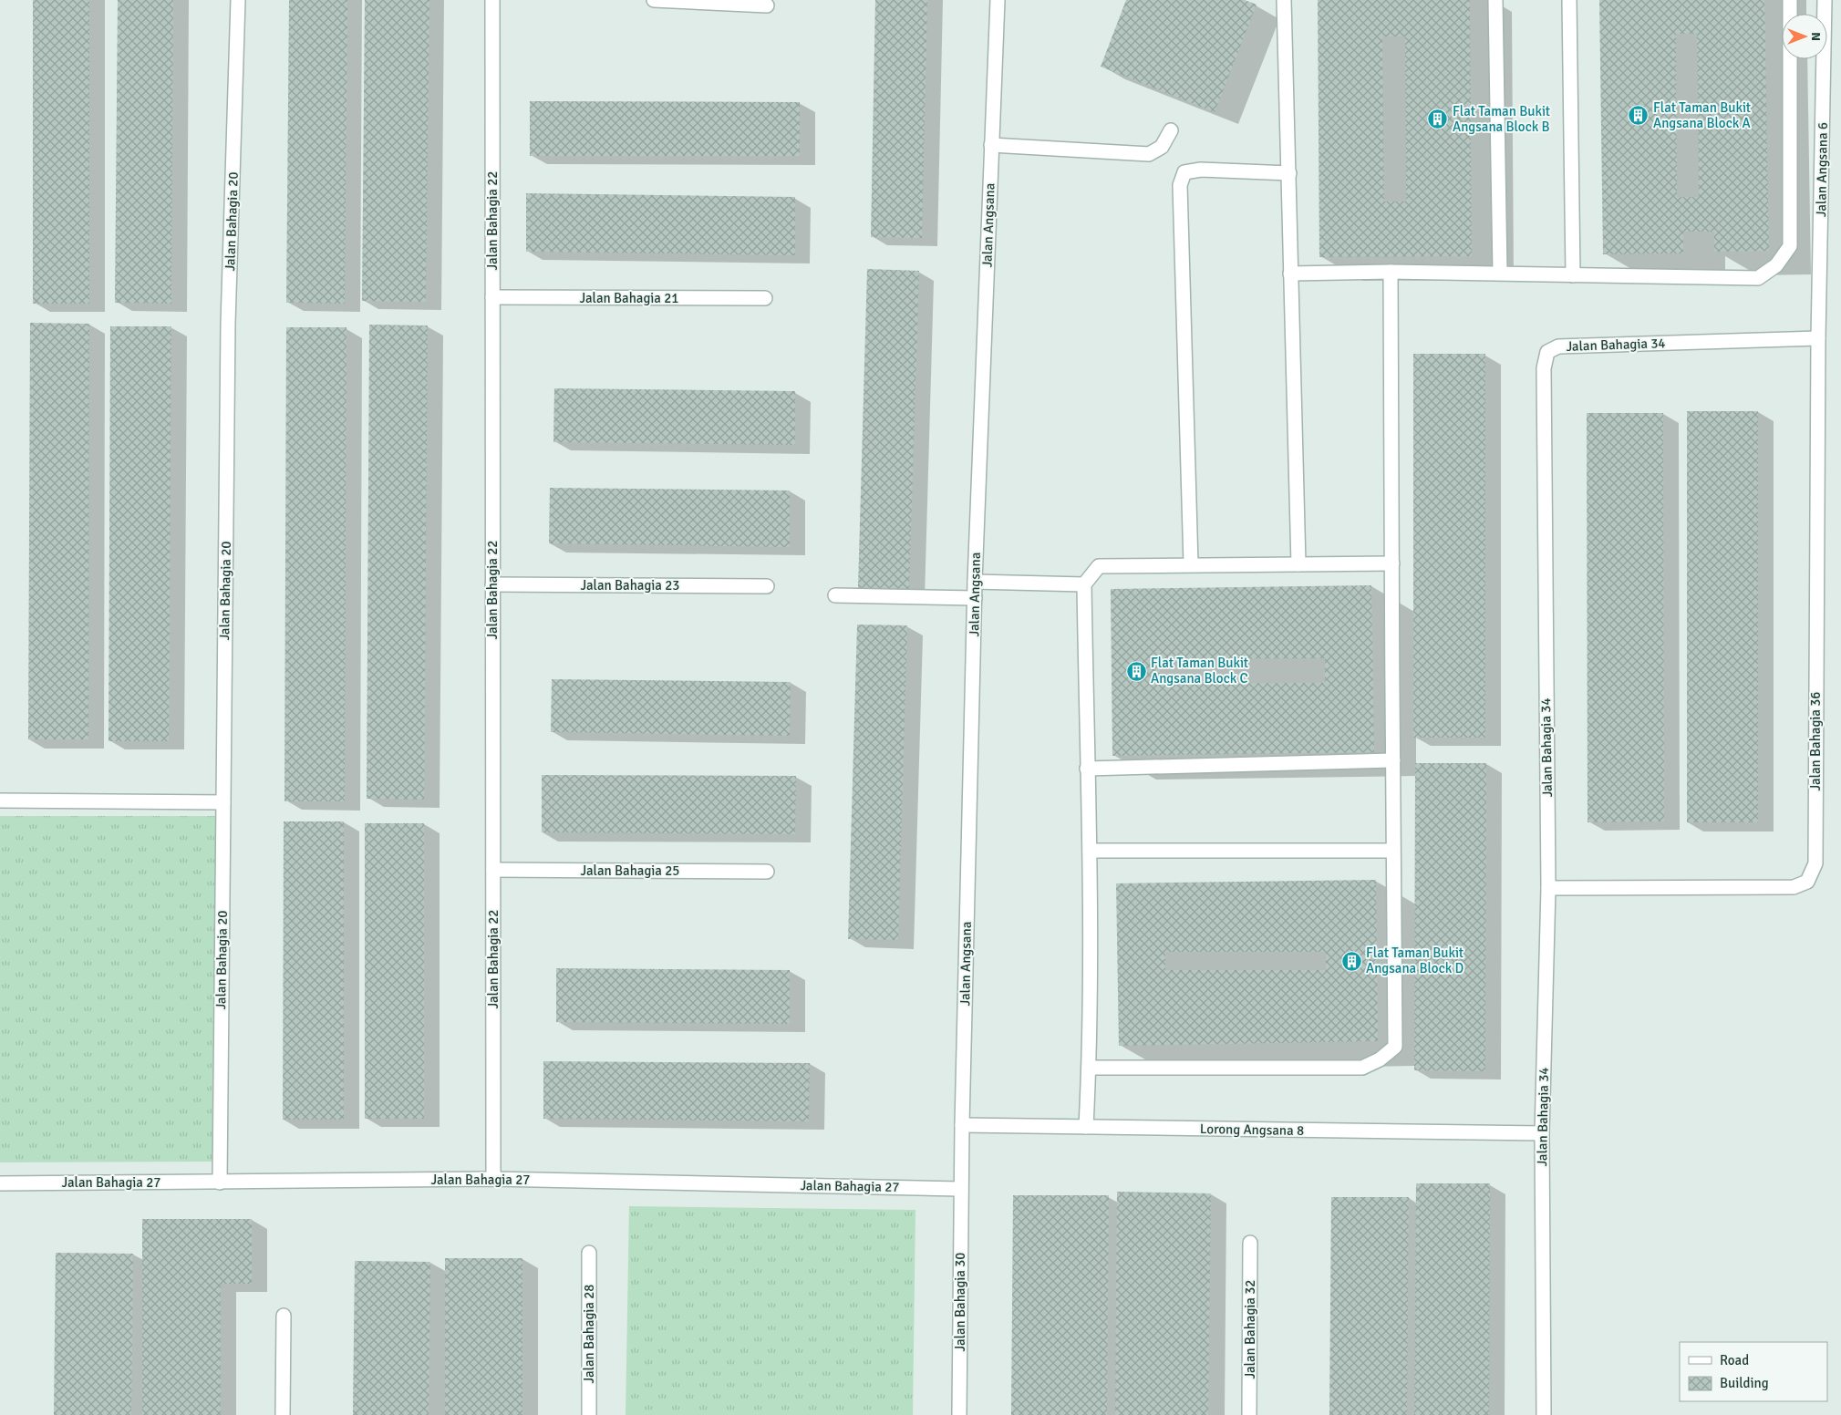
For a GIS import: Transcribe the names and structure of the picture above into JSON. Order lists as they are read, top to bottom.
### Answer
{
  "streets": {
    "street": [
      "Jalan Angsana 6",
      "Jalan Bahagia 22",
      "Jalan Bahagia 20",
      "Jalan Angsana",
      "Jalan Bahagia 21",
      "Jalan Bahagia 34",
      "Jalan Bahagia 23",
      "Jalan Bahagia 36",
      "Jalan Bahagia 25",
      "Lorong Angsana 8",
      "Jalan Bahagia 27",
      "Jalan Bahagia 30",
      "Jalan Bahagia 32",
      "Jalan Bahagia 28"
    ]
  },
  "crossings": [
    ["Jalan Angsana 6", "Jalan Bahagia 34"],
    ["Jalan Angsana 6", "Jalan Bahagia 36"],
    ["Jalan Bahagia 22", "Jalan Bahagia 21"],
    ["Jalan Bahagia 22", "Jalan Bahagia 23"],
    ["Jalan Bahagia 22", "Jalan Bahagia 25"],
    ["Jalan Bahagia 22", "Jalan Bahagia 27"],
    ["Jalan Bahagia 20", "Jalan Bahagia 27"],
    ["Jalan Angsana", "Lorong Angsana 8"],
    ["Jalan Angsana", "Jalan Bahagia 27"],
    ["Jalan Angsana", "Jalan Bahagia 30"],
    ["Jalan Bahagia 34", "Jalan Bahagia 36"],
    ["Jalan Bahagia 34", "Lorong Angsana 8"],
    ["Jalan Bahagia 27", "Jalan Bahagia 30"]
  ],
  "places": {
    "building": [
      "Flat Taman Bukit Angsana Block A",
      "Flat Taman Bukit Angsana Block B",
      "Flat Taman Bukit Angsana Block C",
      "Flat Taman Bukit Angsana Block D"
    ]
  },
  "legend": ["Road", "Building"],
  "north": "right"
}
